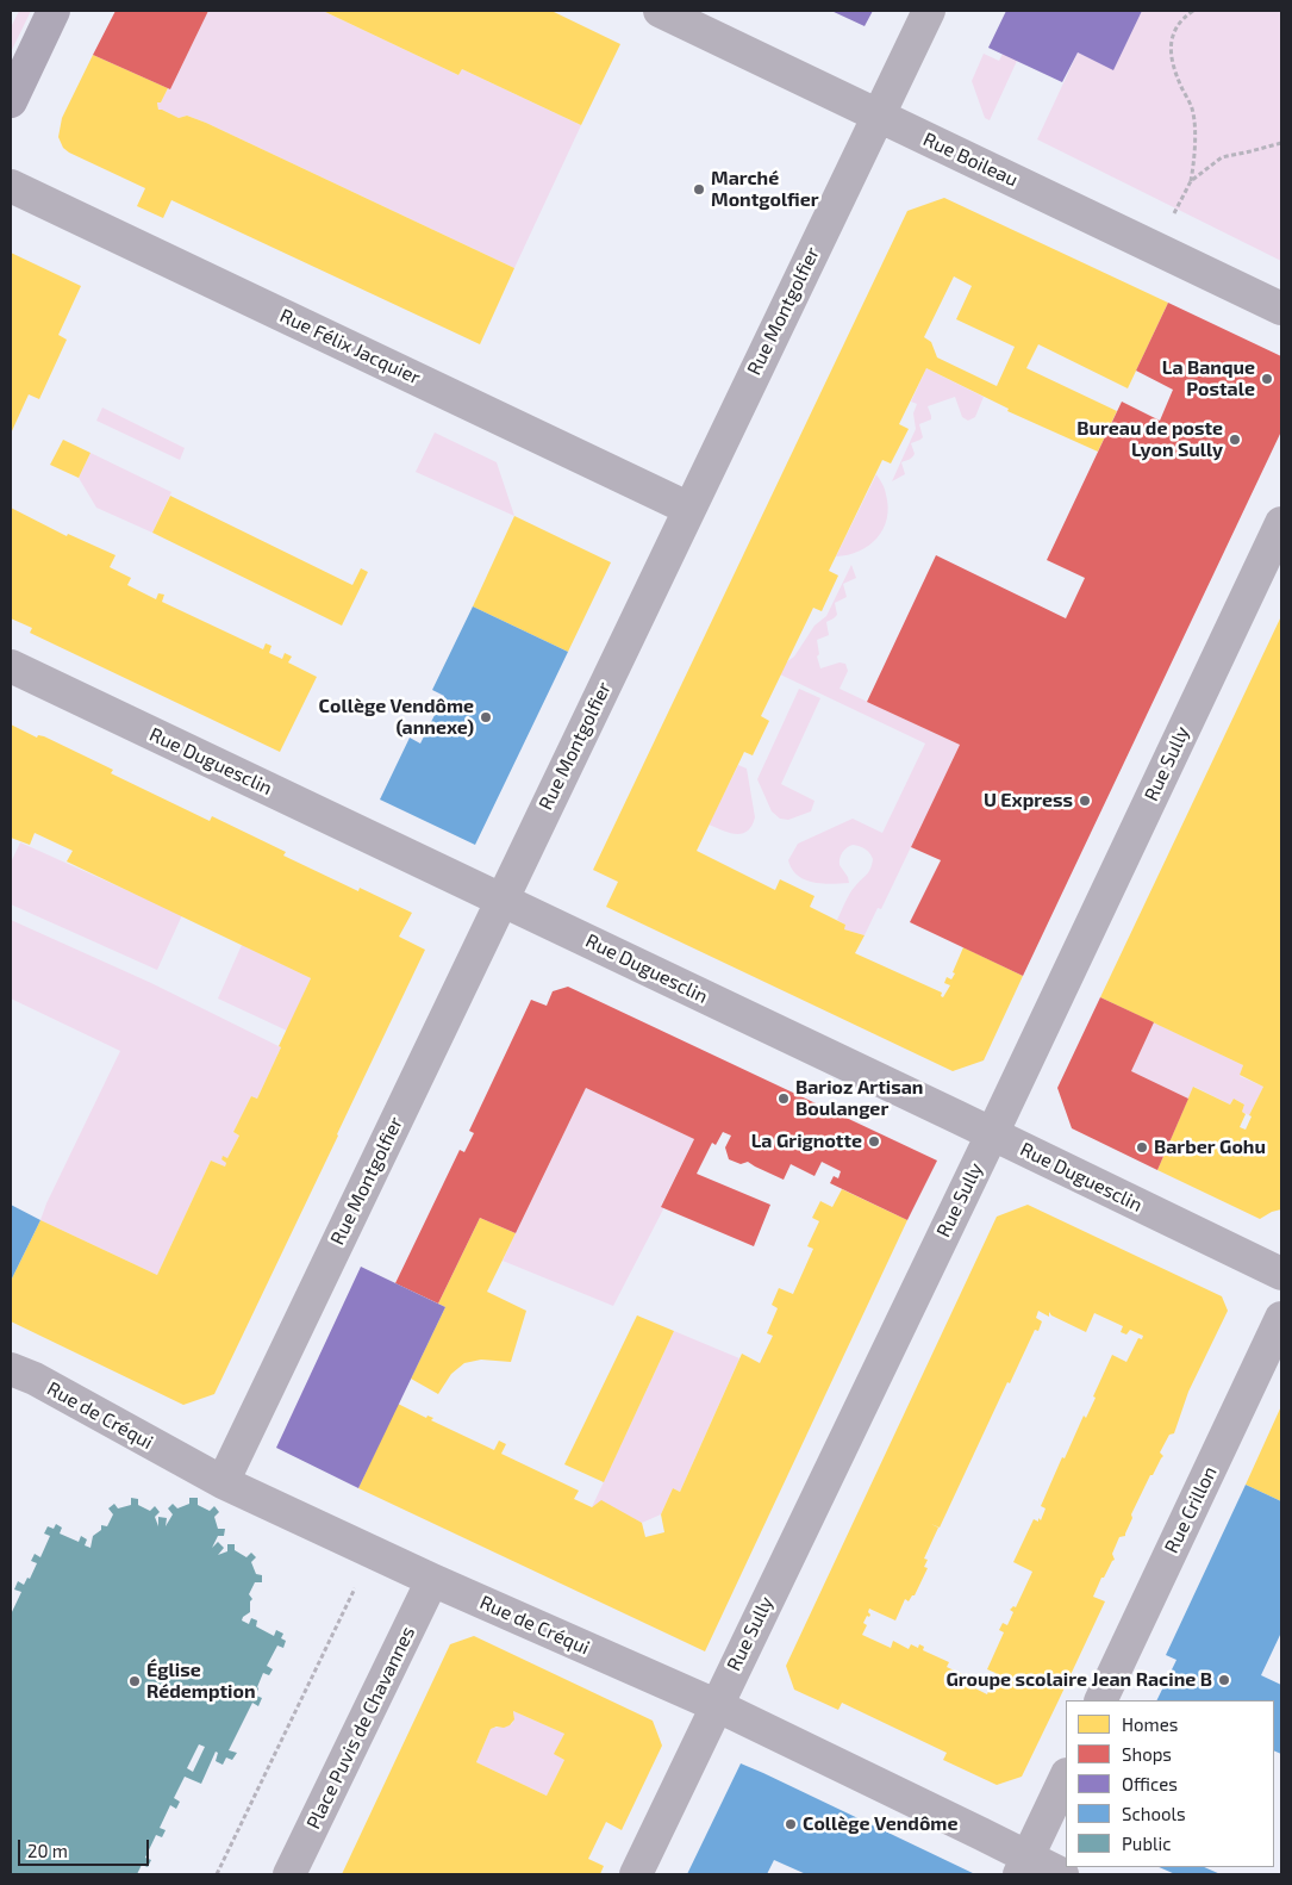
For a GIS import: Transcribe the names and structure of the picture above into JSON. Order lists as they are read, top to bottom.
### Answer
{
  "streets": {
    "street": [
      "Rue Boileau",
      "Rue Montgolfier",
      "Rue Félix Jacquier",
      "Rue Duguesclin",
      "Rue Sully",
      "Rue de Créqui",
      "Rue Crillon",
      "Place Puvis de Chavannes"
    ]
  },
  "crossings": [
    ["Rue Boileau", "Rue Montgolfier"],
    ["Rue Montgolfier", "Rue Félix Jacquier"],
    ["Rue Montgolfier", "Rue Duguesclin"],
    ["Rue Montgolfier", "Rue de Créqui"],
    ["Rue Duguesclin", "Rue Sully"],
    ["Rue Sully", "Rue de Créqui"],
    ["Rue de Créqui", "Place Puvis de Chavannes"]
  ],
  "places": [
    "Marché Montgolfier",
    "La Banque Postale",
    "Bureau de poste Lyon Sully",
    "Collège Vendôme (annexe)",
    "U Express",
    "Barioz Artisan Boulanger",
    "La Grignotte",
    "Barber Gohu",
    "Groupe scolaire Jean Racine B",
    "Église Rédemption",
    "Collège Vendôme"
  ],
  "legend": [
    "Homes",
    "Shops",
    "Offices",
    "Schools",
    "Public"
  ],
  "scale_bar": "20 m"
}
